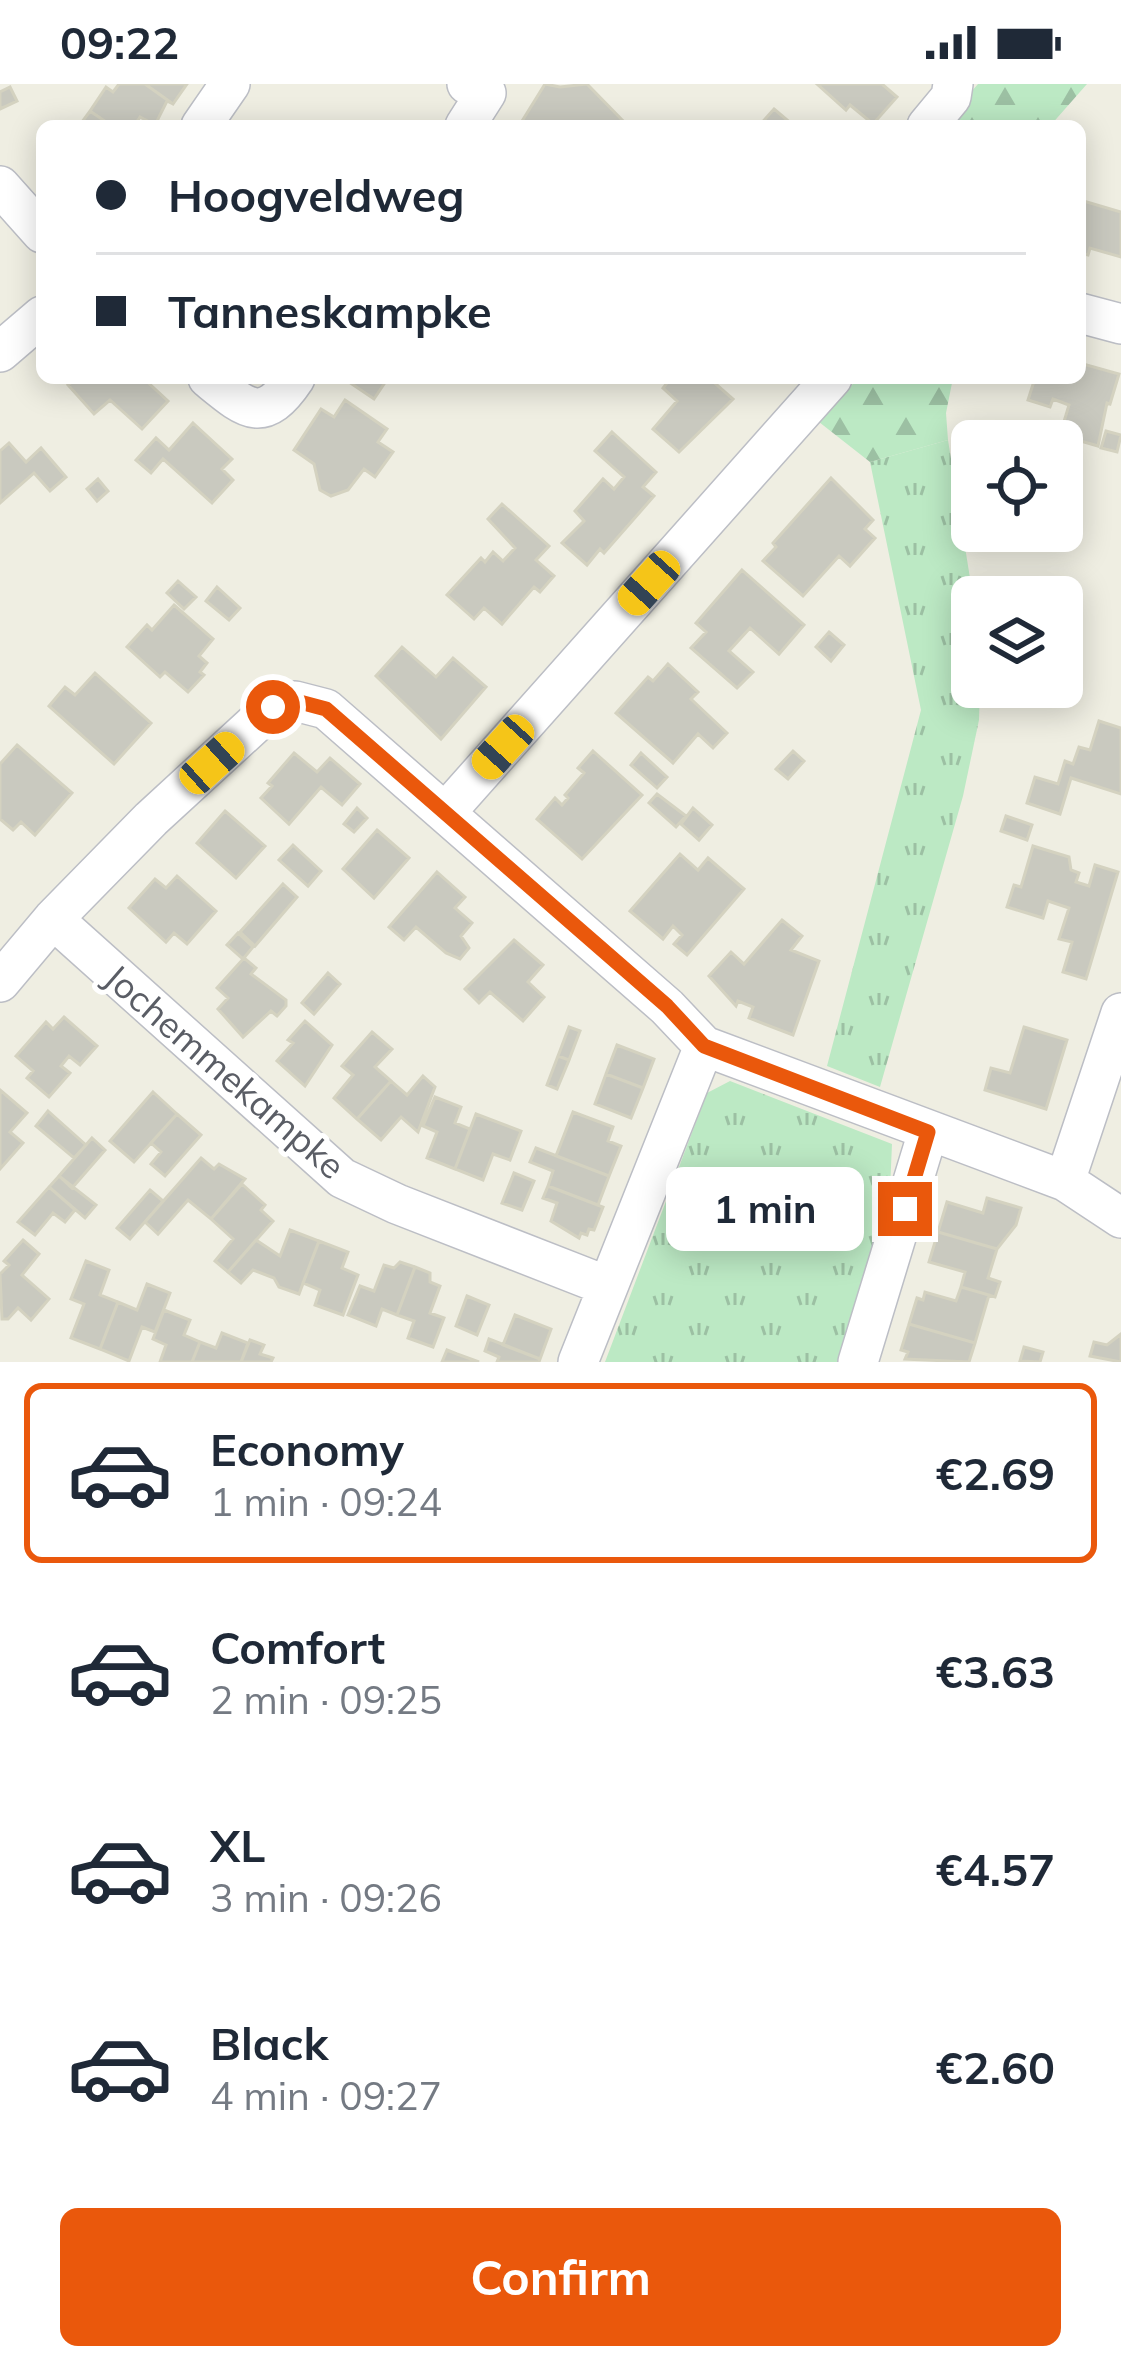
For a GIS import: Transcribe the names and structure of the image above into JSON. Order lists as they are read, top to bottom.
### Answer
{
  "streets": {
    "street": ["Jochemmekampke"]
  },
  "page": {
    "status": "09:22",
    "banner": ["Hoogveldweg", "Tanneskampke"],
    "bubble": "1 min",
    "list": [
      {
        "name": "Economy",
        "note": "1 min · 09:24",
        "value": "€2.69"
      },
      {
        "name": "Comfort",
        "note": "2 min · 09:25",
        "value": "€3.63"
      },
      {
        "name": "XL",
        "note": "3 min · 09:26",
        "value": "€4.57"
      },
      {
        "name": "Black",
        "note": "4 min · 09:27",
        "value": "€2.60"
      }
    ],
    "buttons": "Confirm"
  }
}
